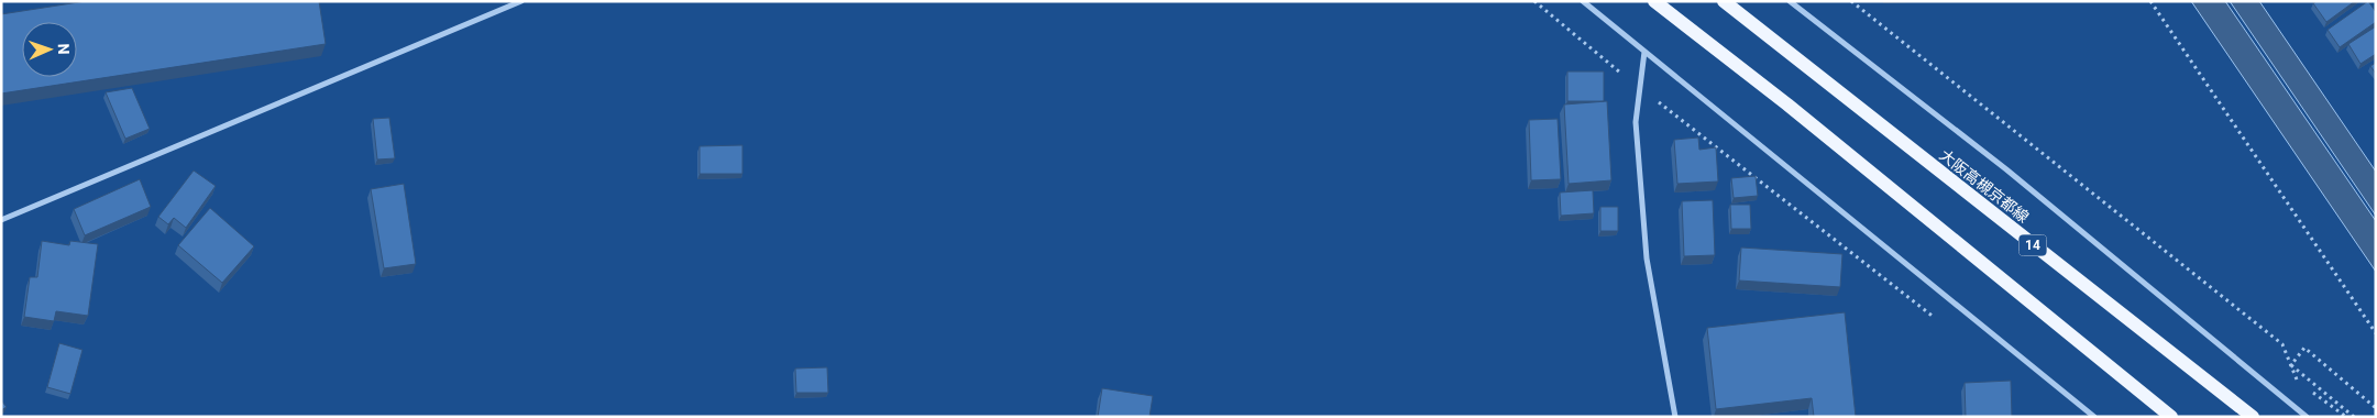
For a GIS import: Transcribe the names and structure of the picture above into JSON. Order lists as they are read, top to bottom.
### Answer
{
  "streets": {
    "main road": ["大阪高槻京都線", "14"]
  },
  "north": "right"
}
